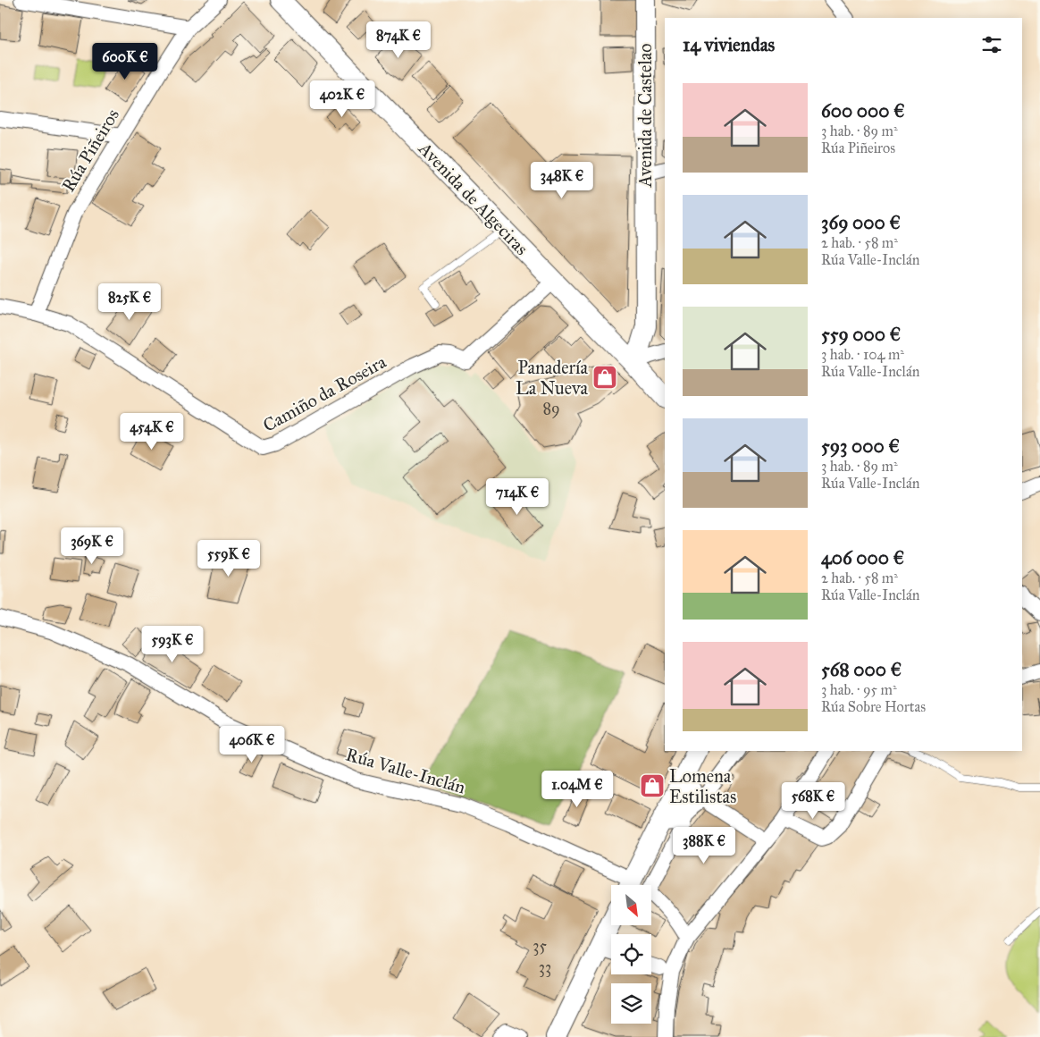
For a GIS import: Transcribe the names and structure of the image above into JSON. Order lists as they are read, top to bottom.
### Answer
{
  "streets": {
    "main road": ["Avenida de Castelao", "Avenida de Algeciras"],
    "street": ["Rúa Piñeiros", "Camiño da Roseira", "Rúa Valle-Inclán"]
  },
  "crossings": [
    ["Avenida de Castelao", "Avenida de Algeciras"],
    ["Rúa Piñeiros", "Camiño da Roseira"],
    ["Avenida de Algeciras", "Camiño da Roseira"]
  ],
  "places": {
    "shop": ["Panadería La Nueva", "Lomena Estilistas"]
  },
  "house_numbers": ["89", "35", "33"],
  "north": "bottom right",
  "page": {
    "heading": "14 viviendas",
    "price": [
      "874K €",
      "600K €",
      "402K €",
      "348K €",
      "825K €",
      "454K €",
      "714K €",
      "369K €",
      "559K €",
      "593K €",
      "406K €",
      "1.04M €",
      "568K €",
      "388K €"
    ],
    "list": [
      {
        "name": "600 000 €",
        "note": "3 hab. · 89 m² · Rúa Piñeiros"
      },
      {
        "name": "369 000 €",
        "note": "2 hab. · 58 m² · Rúa Valle-Inclán"
      },
      {
        "name": "559 000 €",
        "note": "3 hab. · 104 m² · Rúa Valle-Inclán"
      },
      {
        "name": "593 000 €",
        "note": "3 hab. · 89 m² · Rúa Valle-Inclán"
      },
      {
        "name": "406 000 €",
        "note": "2 hab. · 58 m² · Rúa Valle-Inclán"
      },
      {
        "name": "568 000 €",
        "note": "3 hab. · 95 m² · Rúa Sobre Hortas"
      }
    ]
  }
}
